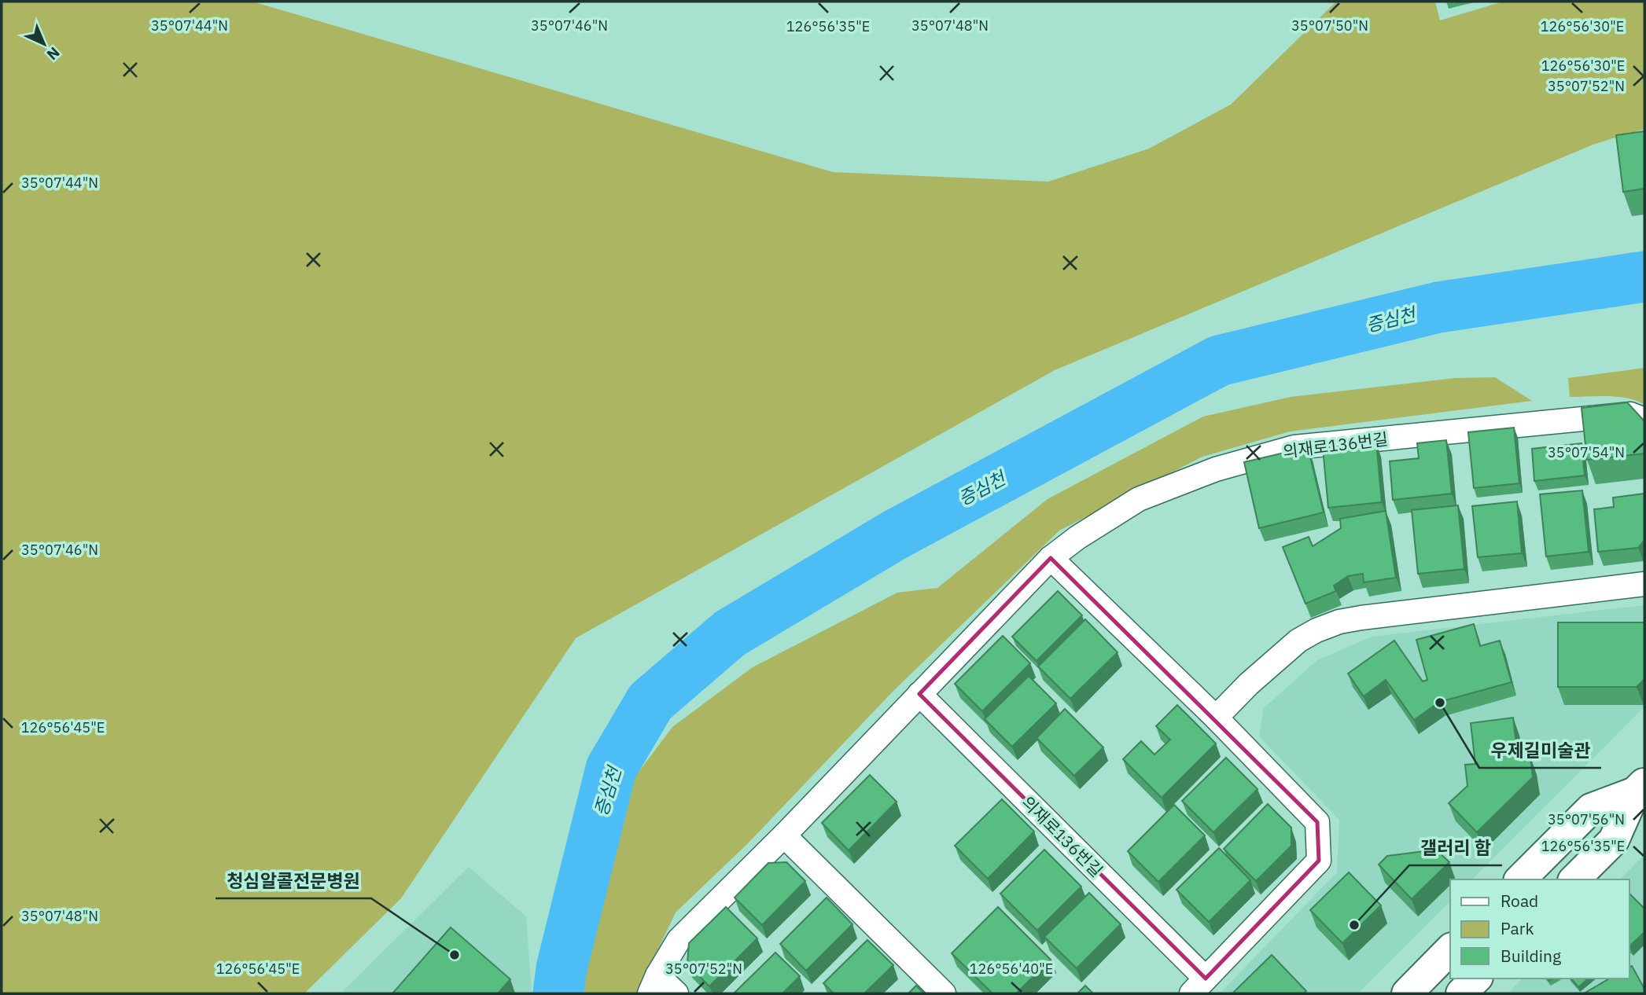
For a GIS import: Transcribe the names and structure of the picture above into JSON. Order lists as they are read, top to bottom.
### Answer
{
  "streets": {
    "street": ["의재로136번길"]
  },
  "water": ["증심천"],
  "places": ["우제길미술관", "갤러리 함", "청심알콜전문병원"],
  "legend": ["Road", "Park", "Building"],
  "north": "bottom right",
  "coordinates": [
    "35°07'44\"N",
    "35°07'46\"N",
    "35°07'48\"N",
    "35°07'50\"N",
    "126°56'35\"E",
    "126°56'30\"E",
    "35°07'52\"N",
    "35°07'54\"N",
    "126°56'45\"E",
    "35°07'56\"N",
    "126°56'40\"E"
  ]
}
